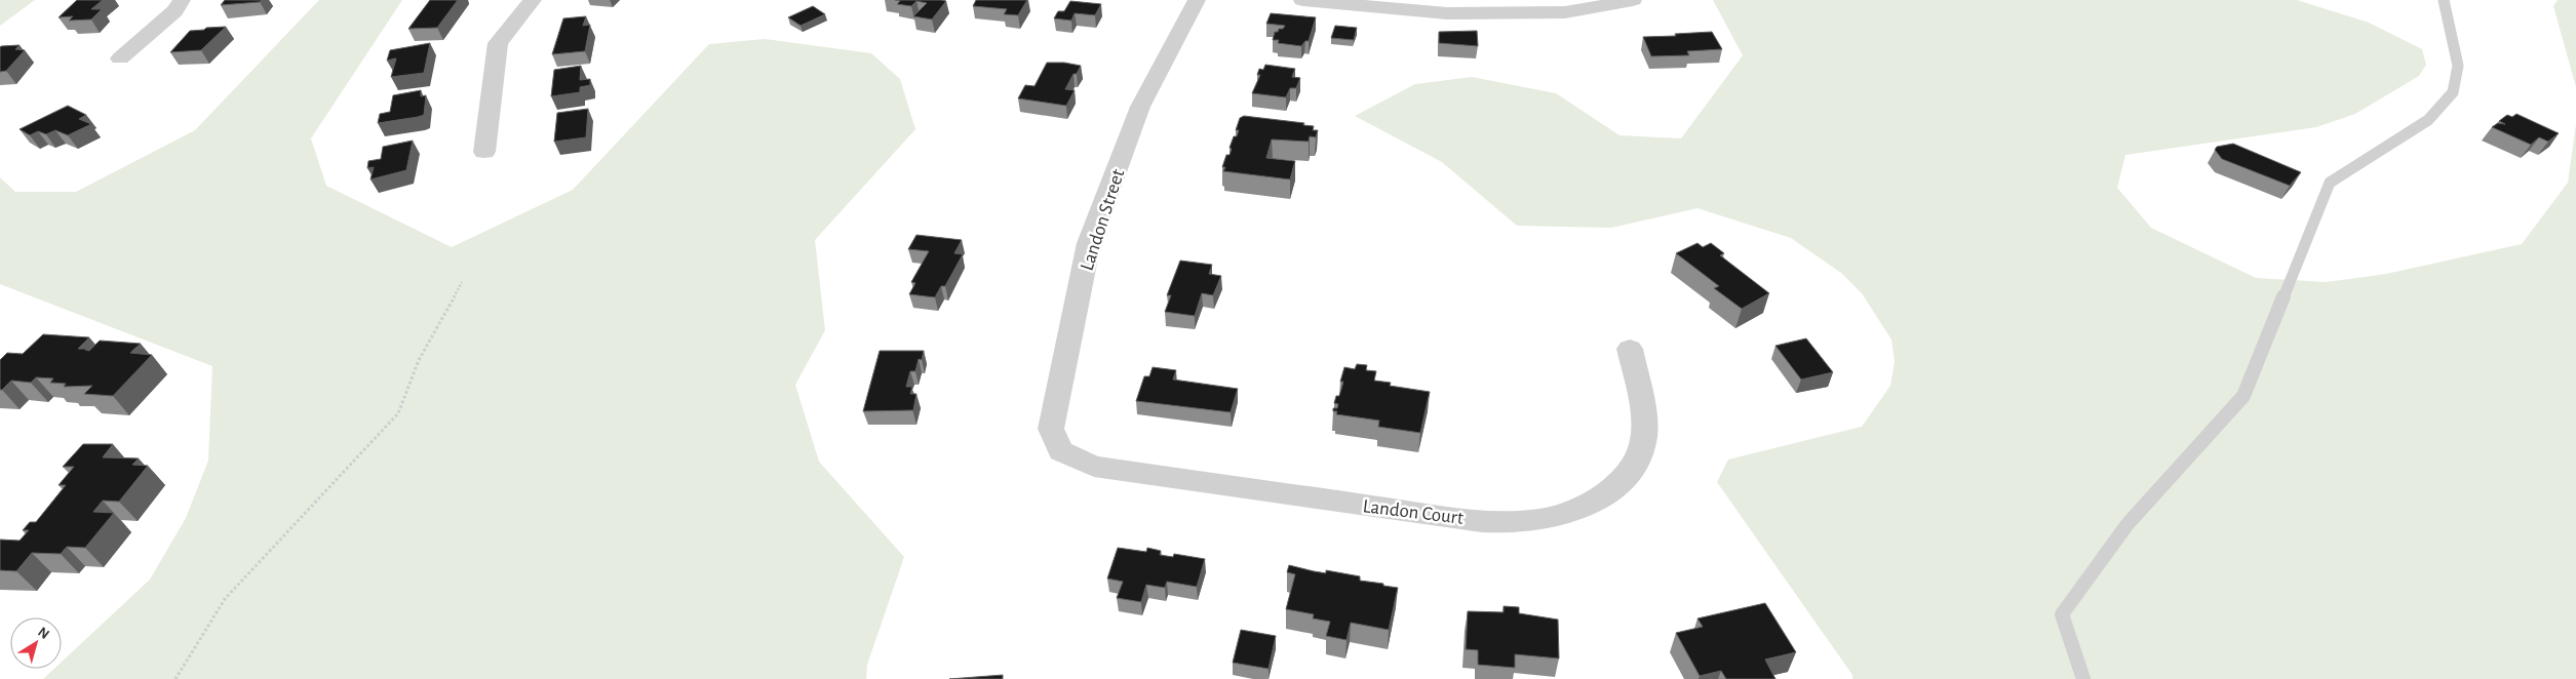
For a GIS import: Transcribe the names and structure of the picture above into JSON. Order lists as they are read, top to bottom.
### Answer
{
  "streets": {
    "street": ["Landon Street", "Landon Court"]
  },
  "crossings": [
    ["Landon Street", "Landon Court"]
  ],
  "north": "top right"
}
